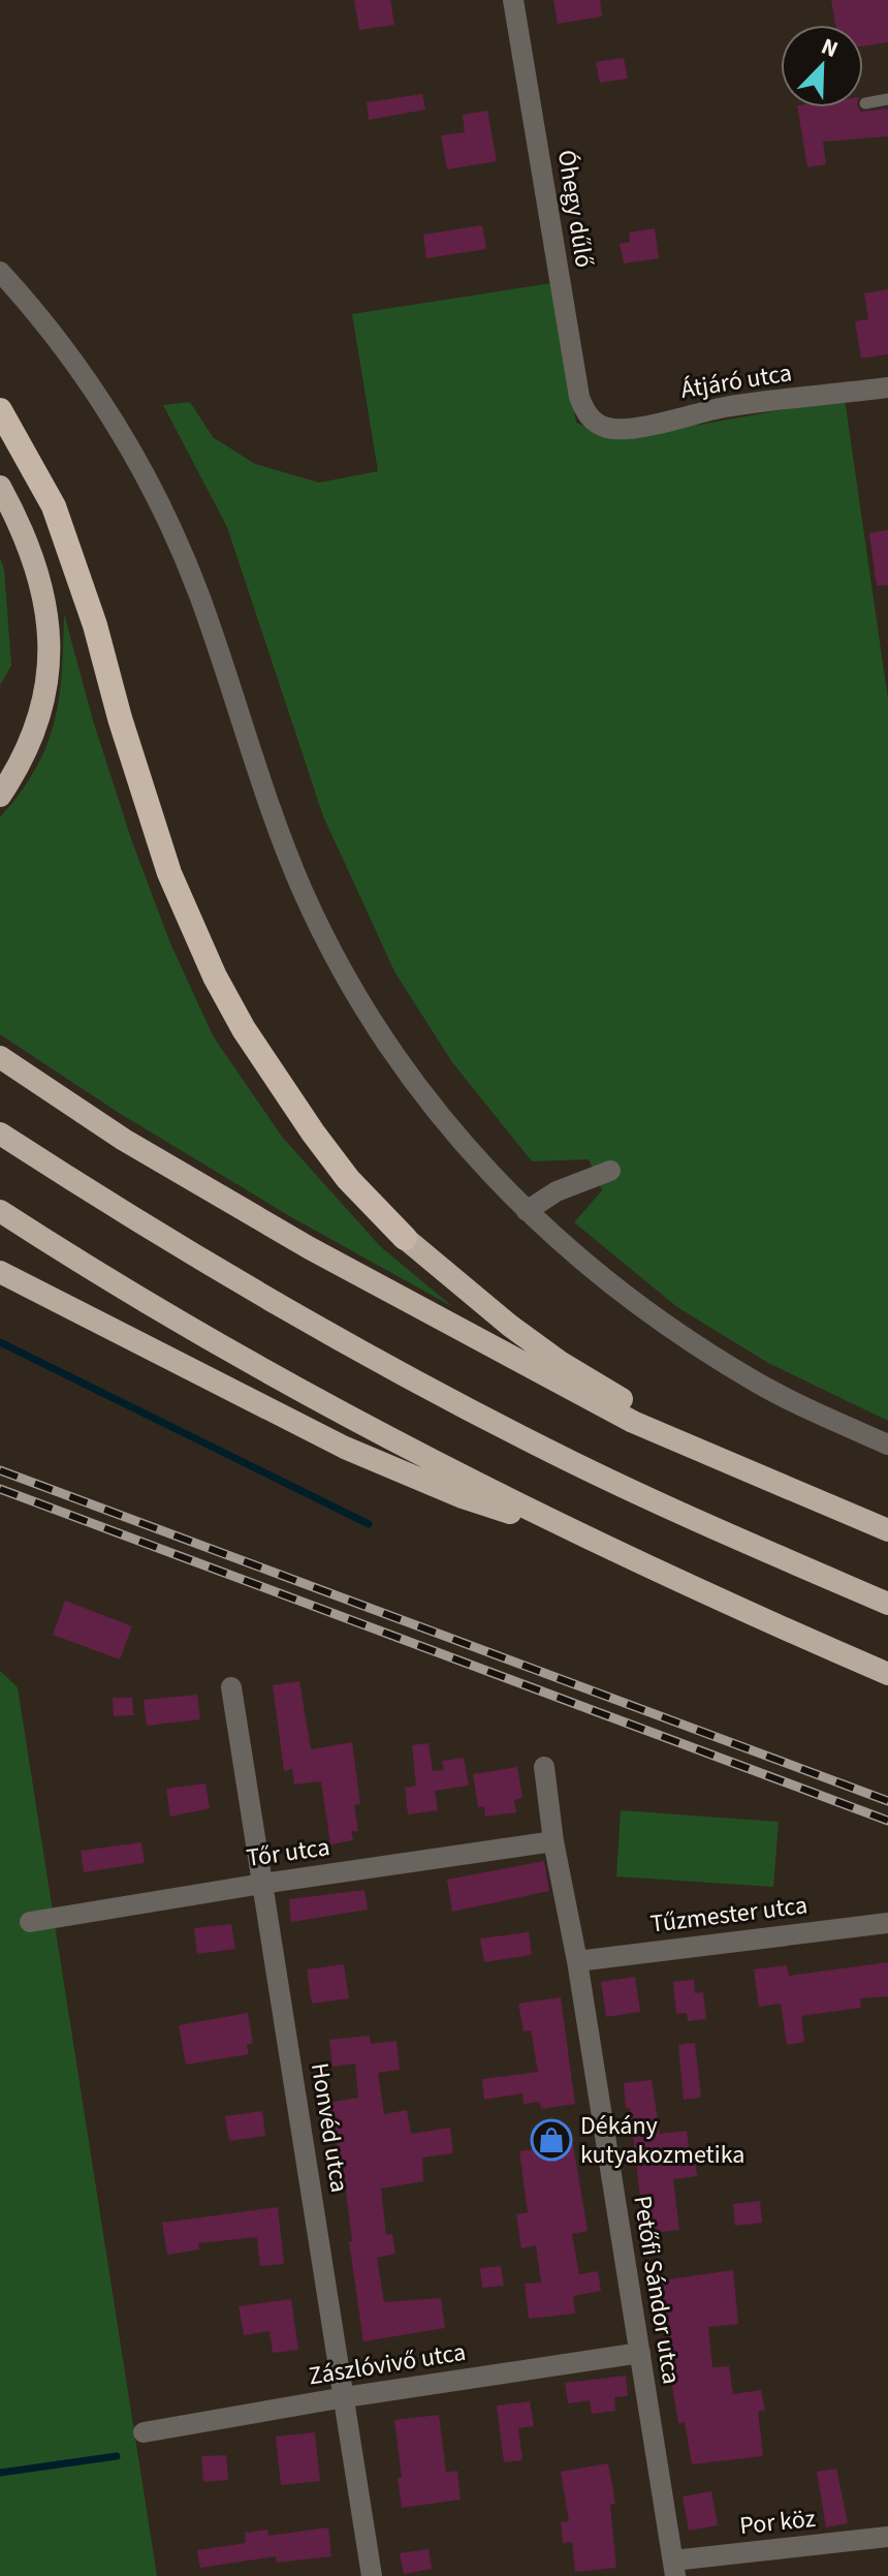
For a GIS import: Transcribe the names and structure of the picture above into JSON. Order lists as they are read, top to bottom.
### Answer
{
  "streets": {
    "street": [
      "Óhegy dűlő",
      "Átjáró utca",
      "Tőr utca",
      "Tűzmester utca",
      "Honvéd utca",
      "Petőfi Sándor utca",
      "Zászlóvivő utca",
      "Por köz"
    ]
  },
  "crossings": [
    ["Óhegy dűlő", "Átjáró utca"],
    ["Tőr utca", "Honvéd utca"],
    ["Tőr utca", "Petőfi Sándor utca"],
    ["Tűzmester utca", "Petőfi Sándor utca"],
    ["Honvéd utca", "Zászlóvivő utca"],
    ["Petőfi Sándor utca", "Zászlóvivő utca"],
    ["Petőfi Sándor utca", "Por köz"]
  ],
  "places": {
    "shop": ["Dékány kutyakozmetika"]
  },
  "north": "top right"
}
